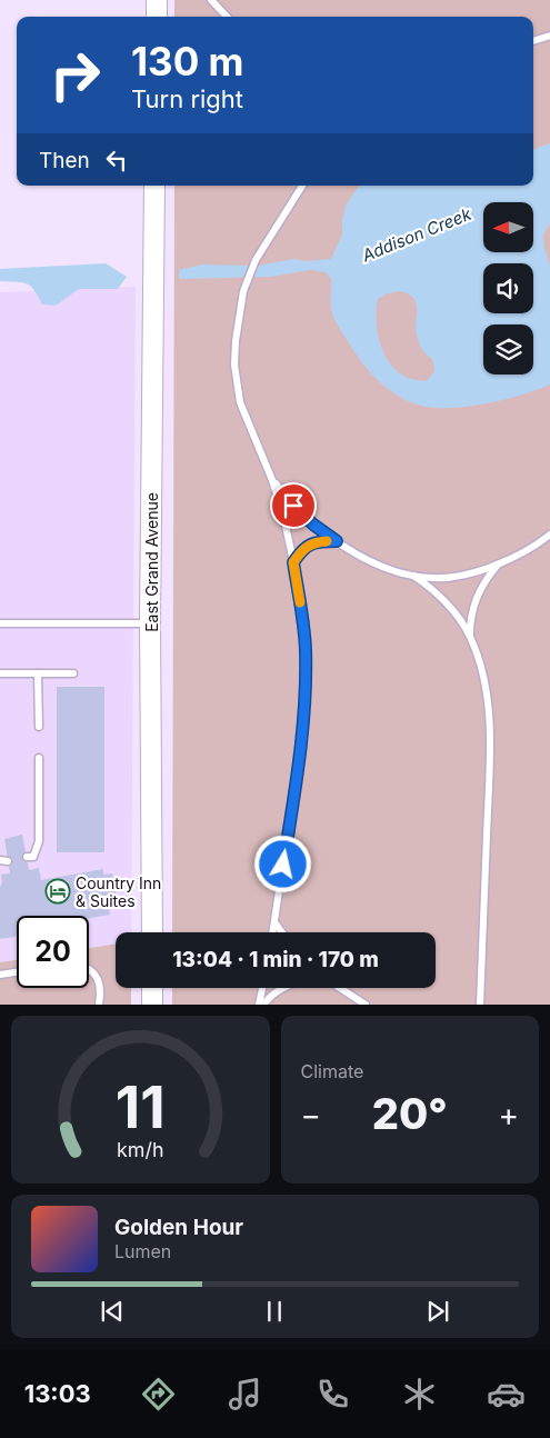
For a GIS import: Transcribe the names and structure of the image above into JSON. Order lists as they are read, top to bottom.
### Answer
{
  "streets": {
    "main road": ["East Grand Avenue"]
  },
  "water": ["Addison Creek"],
  "places": {
    "hotel": ["Country Inn & Suites"]
  },
  "north": "left",
  "page": {
    "turn": ["130 m", "Turn right"],
    "then": "Then",
    "limit": "20",
    "trip": "13:04 · 1 min · 170 m",
    "tile": "Climate",
    "heat": ["−", "20°", "+"],
    "song": ["Golden Hour", "Lumen"],
    "tabs": "13:03",
    "gauge": ["11", "km/h"]
  }
}
